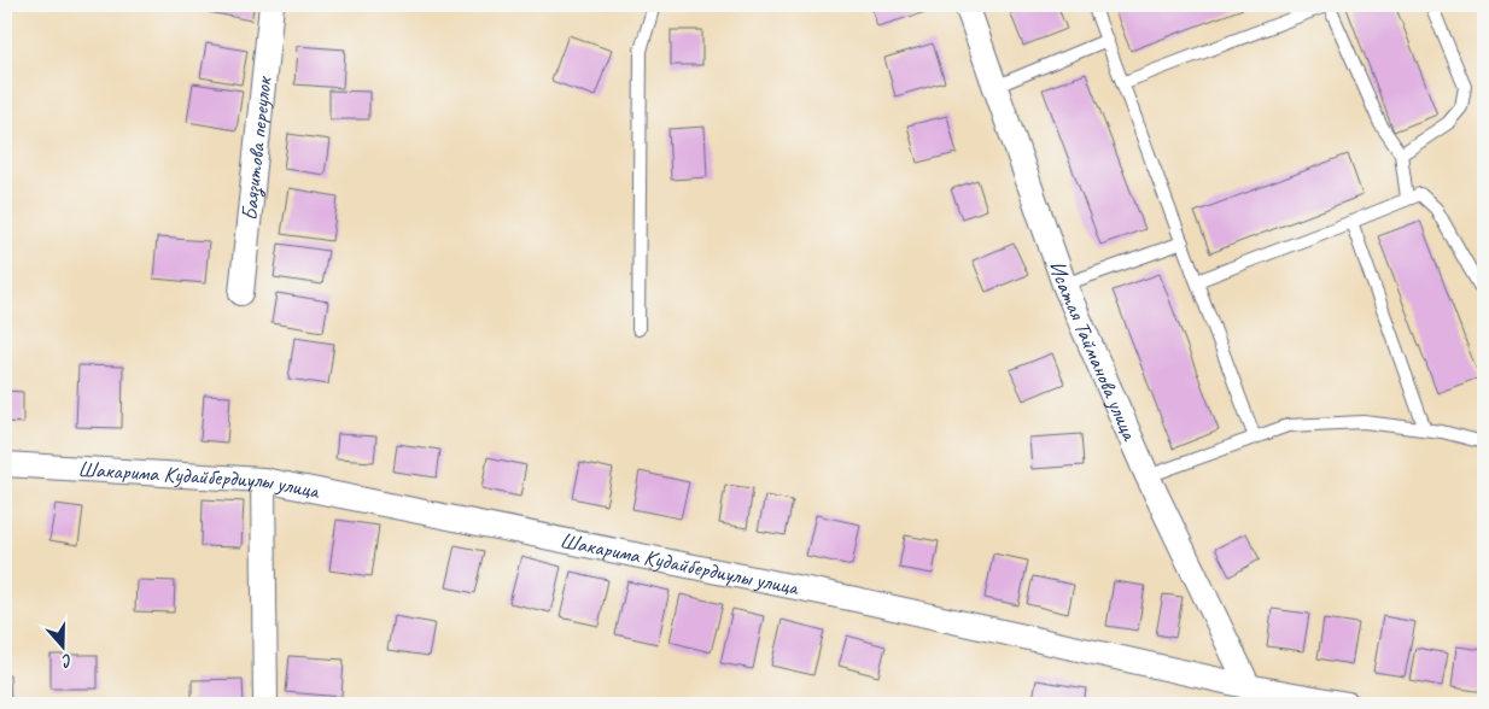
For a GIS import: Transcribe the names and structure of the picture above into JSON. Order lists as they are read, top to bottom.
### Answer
{
  "streets": {
    "street": ["Баязитова переулок", "Исатая Тайманова улица", "Шакарима Кудайбердиулы улица"]
  },
  "crossings": [
    ["Исатая Тайманова улица", "Шакарима Кудайбердиулы улица"]
  ],
  "north": "bottom"
}
